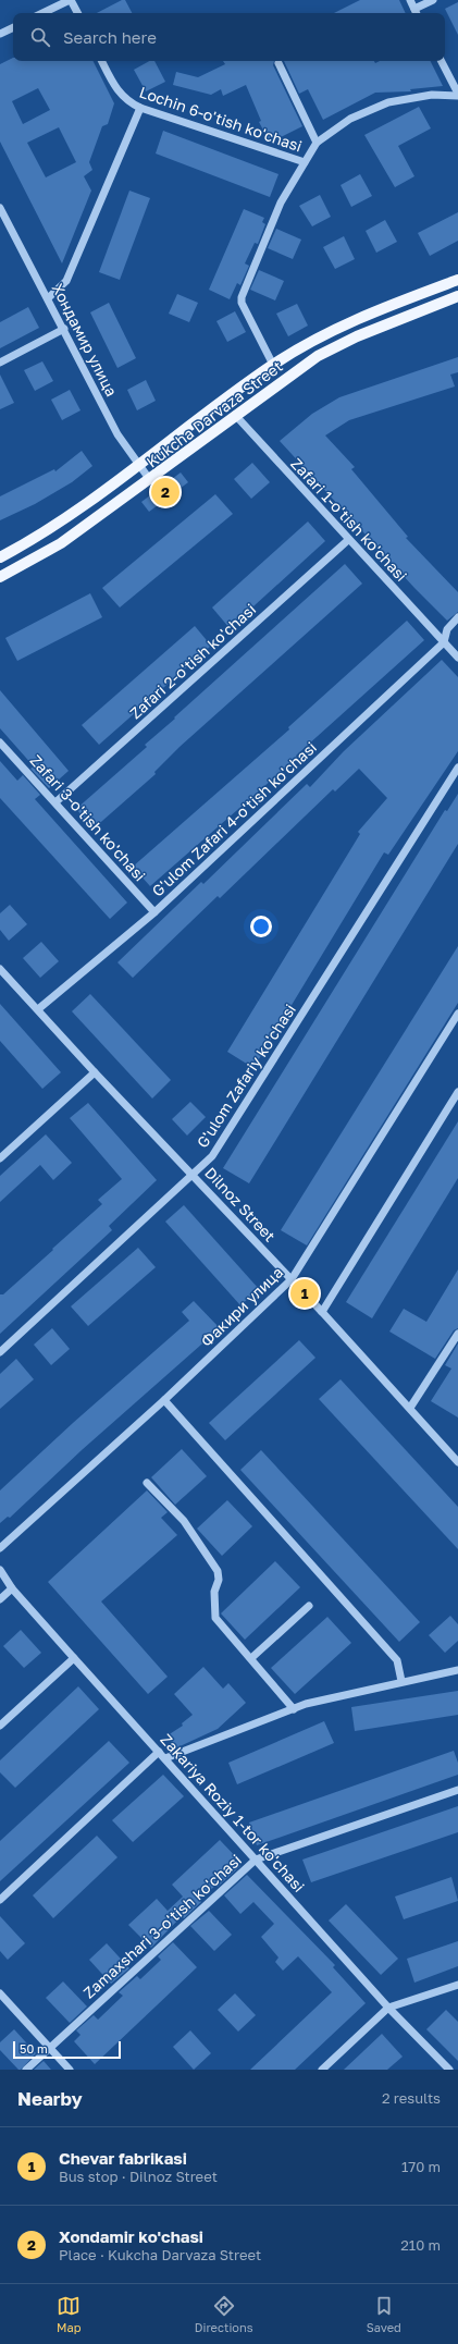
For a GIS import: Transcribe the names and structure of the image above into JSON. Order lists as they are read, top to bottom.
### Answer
{
  "streets": {
    "main road": ["Kukcha Darvaza Street"],
    "street": [
      "Lochin 6-o'tish ko'chasi",
      "Хондамир улица",
      "Zafari 1-o'tish ko'chasi",
      "Zafari 2-o'tish ko'chasi",
      "Zafari 3-o'tish ko'chasi",
      "G'ulom Zafari 4-o'tish ko'chasi",
      "G'ulom Zafariy ko'chasi",
      "Dilnoz Street",
      "Факири улица",
      "Zakariya Roziy 1-tor ko'chasi",
      "Zamaxshari 3-o'tish ko'chasi"
    ]
  },
  "crossings": [
    ["Хондамир улица", "Kukcha Darvaza Street"],
    ["Kukcha Darvaza Street", "Zafari 1-o'tish ko'chasi"],
    ["Zafari 1-o'tish ko'chasi", "Zafari 2-o'tish ko'chasi"],
    ["Zafari 1-o'tish ko'chasi", "G'ulom Zafari 4-o'tish ko'chasi"],
    ["Zafari 2-o'tish ko'chasi", "Zafari 3-o'tish ko'chasi"],
    ["Zafari 3-o'tish ko'chasi", "G'ulom Zafari 4-o'tish ko'chasi"],
    ["G'ulom Zafari 4-o'tish ko'chasi", "Dilnoz Street"],
    ["G'ulom Zafariy ko'chasi", "Dilnoz Street"],
    ["Dilnoz Street", "Факири улица"],
    ["Zakariya Roziy 1-tor ko'chasi", "Zamaxshari 3-o'tish ko'chasi"]
  ],
  "scale_bar": "50 m",
  "page": {
    "search": "Search here",
    "pins": ["2", "1"],
    "scale": "50 m",
    "heading": ["Nearby", "2 results"],
    "list": [
      {
        "mark": "1",
        "name": "Chevar fabrikasi",
        "note": "Bus stop · Dilnoz Street",
        "value": "170 m"
      },
      {
        "mark": "2",
        "name": "Xondamir ko'chasi",
        "note": "Place · Kukcha Darvaza Street",
        "value": "210 m"
      }
    ],
    "nav": ["Map", "Directions", "Saved"]
  }
}
